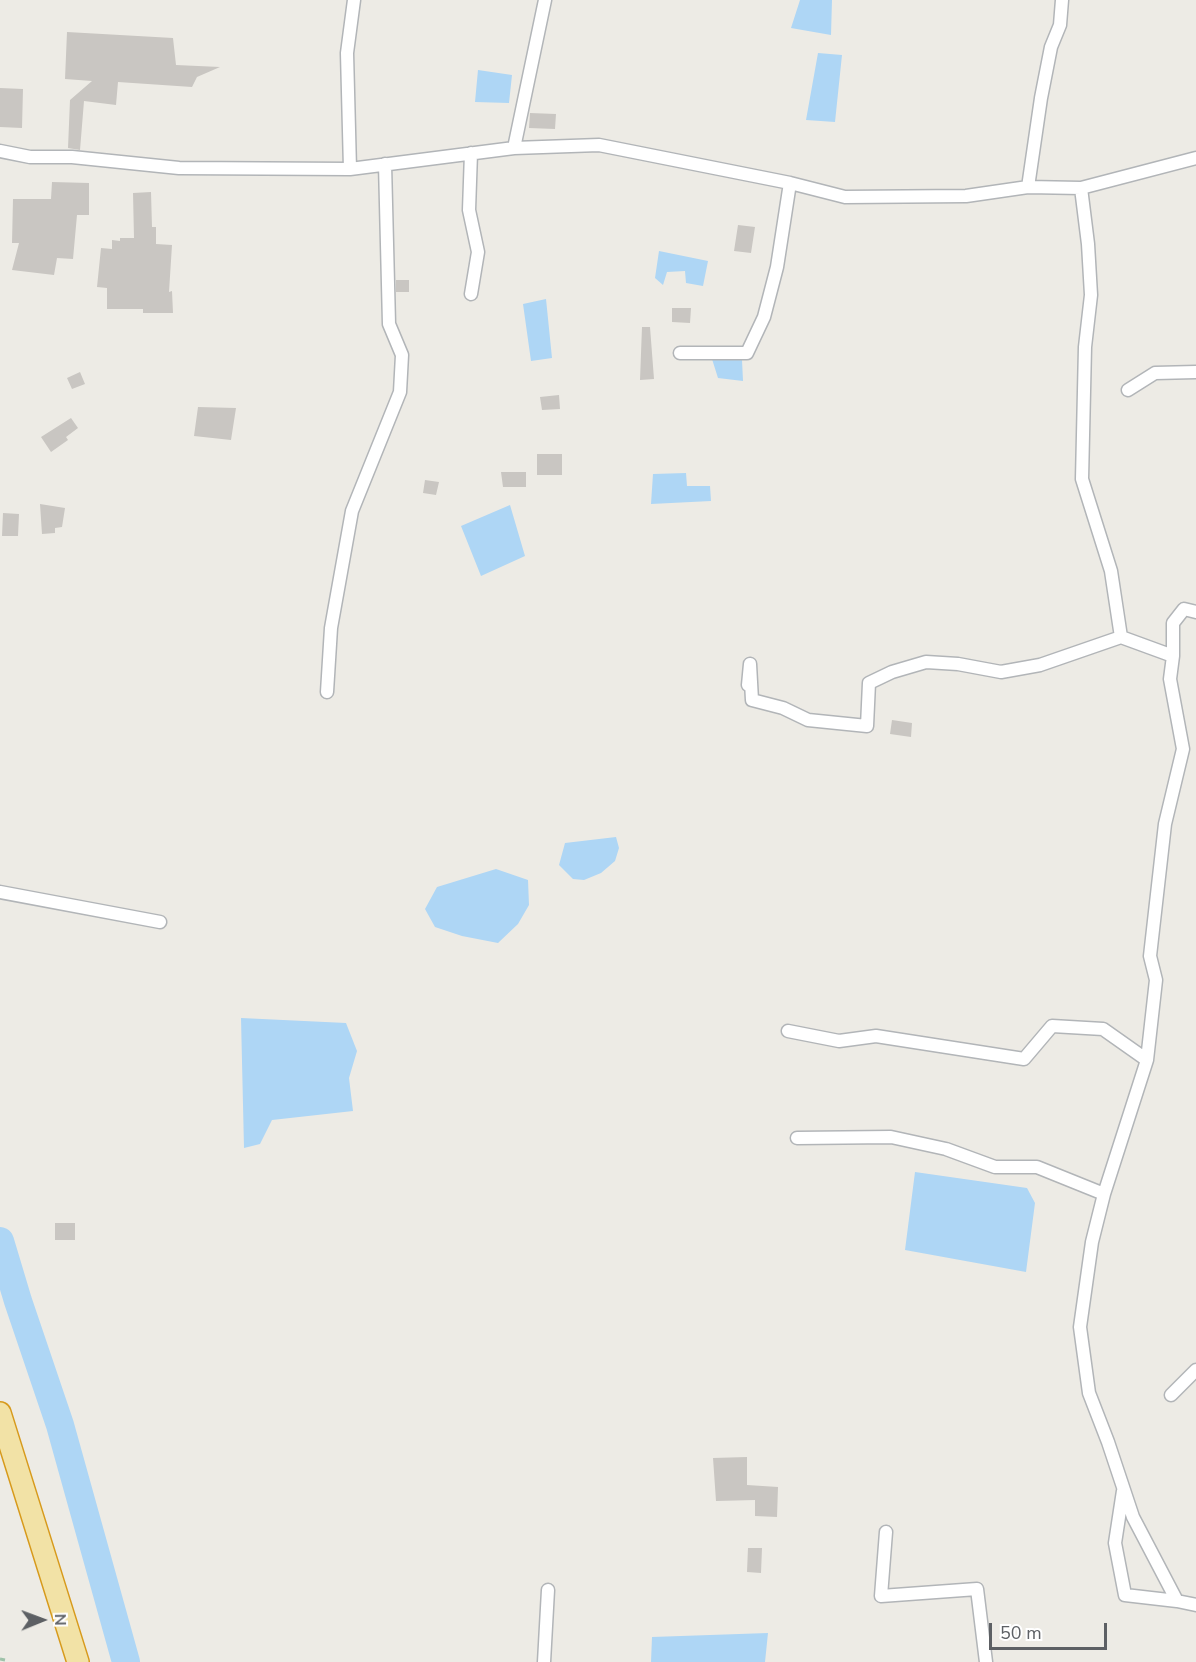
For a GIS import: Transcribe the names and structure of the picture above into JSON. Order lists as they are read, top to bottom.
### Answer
{
  "scale_bar": "50 m",
  "north": "right"
}
